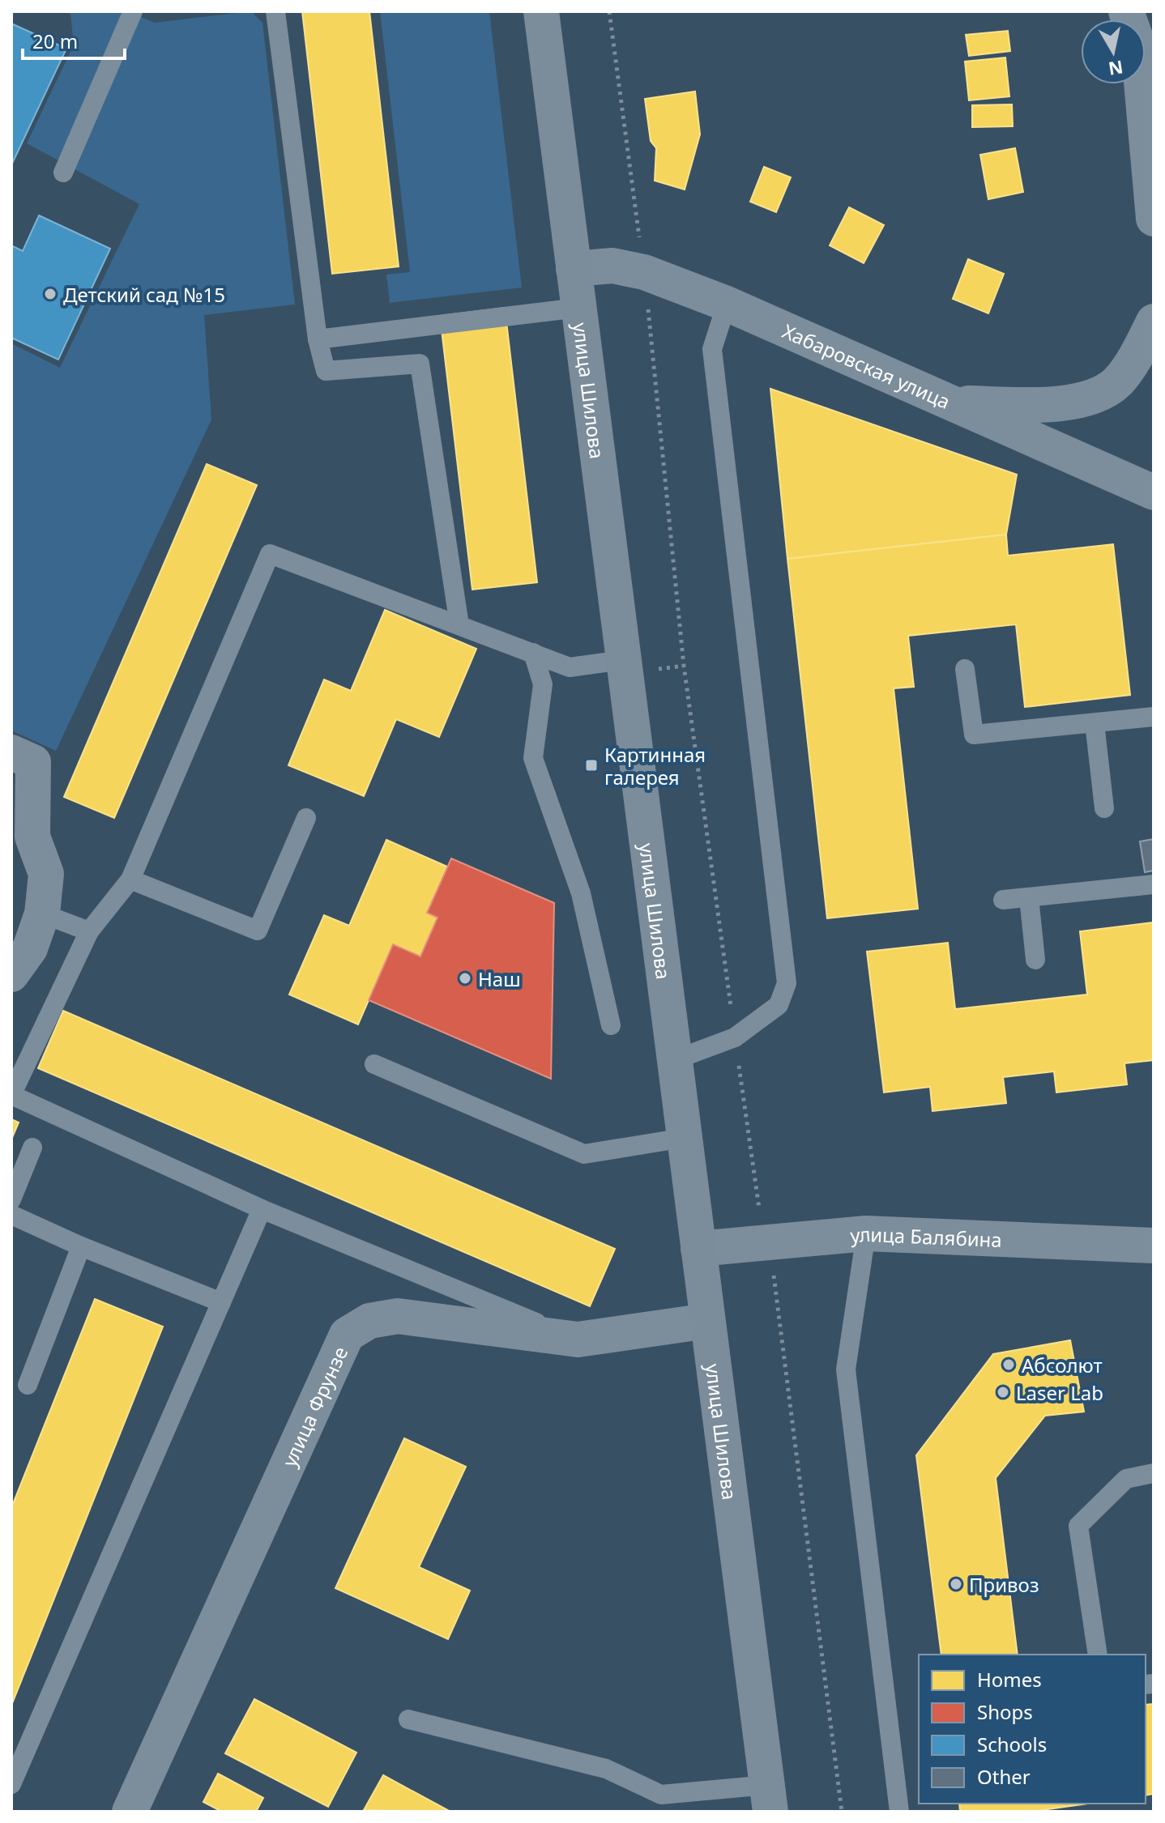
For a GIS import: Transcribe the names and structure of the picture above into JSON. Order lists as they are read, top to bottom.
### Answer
{
  "streets": {
    "main road": ["улица Шилова"],
    "street": ["Хабаровская улица", "улица Балябина", "улица Фрунзе"]
  },
  "crossings": [
    ["Хабаровская улица", "улица Шилова"],
    ["улица Шилова", "улица Балябина"],
    ["улица Шилова", "улица Фрунзе"]
  ],
  "places": {
    "other": [
      "Детский сад №15",
      "Наш",
      "Абсолют",
      "Laser Lab",
      "Привоз"
    ],
    "transit": ["Картинная галерея"]
  },
  "legend": [
    "Homes",
    "Shops",
    "Schools",
    "Other"
  ],
  "scale_bar": "20 m",
  "north": "bottom"
}
